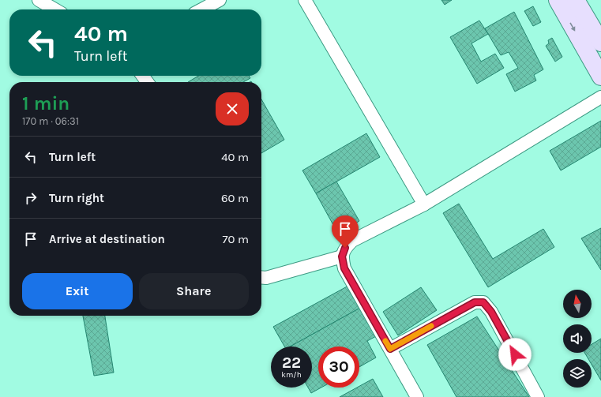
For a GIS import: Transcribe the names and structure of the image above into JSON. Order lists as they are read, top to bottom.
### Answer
{
  "north": "top",
  "page": {
    "turn": ["40 m", "Turn left"],
    "heading": ["1 min", "170 m · 06:31"],
    "list": [
      {
        "name": "Turn left",
        "value": "40 m"
      },
      {
        "name": "Turn right",
        "value": "60 m"
      },
      {
        "name": "Arrive at destination",
        "value": "70 m"
      }
    ],
    "buttons": ["Exit", "Share"],
    "speed": "22 km/h",
    "limit": "30"
  }
}
